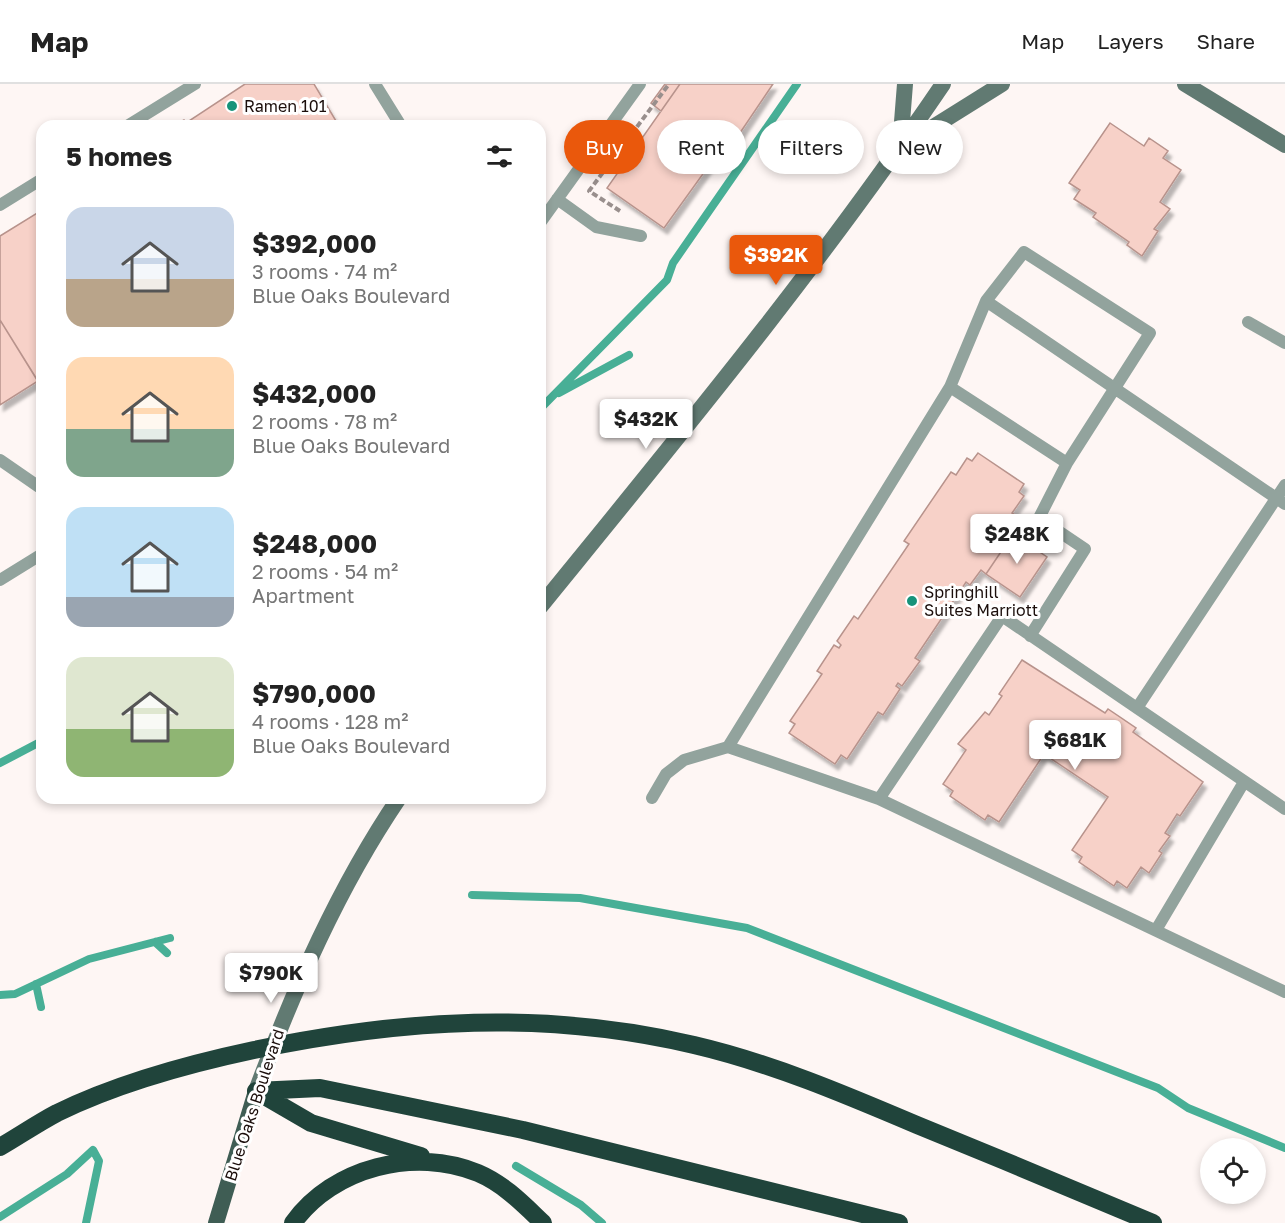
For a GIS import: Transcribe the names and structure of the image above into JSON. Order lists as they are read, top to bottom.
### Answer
{
  "streets": {
    "main road": ["Blue Oaks Boulevard"]
  },
  "places": ["Ramen 101", "Springhill Suites Marriott"],
  "page": {
    "header": "Map",
    "nav": ["Map", "Layers", "Share"],
    "chip": [
      "Buy",
      "Rent",
      "Filters",
      "New"
    ],
    "heading": "5 homes",
    "list": [
      {
        "name": "$392,000",
        "note": "3 rooms · 74 m² · Blue Oaks Boulevard"
      },
      {
        "name": "$432,000",
        "note": "2 rooms · 78 m² · Blue Oaks Boulevard"
      },
      {
        "name": "$248,000",
        "note": "2 rooms · 54 m² · Apartment"
      },
      {
        "name": "$790,000",
        "note": "4 rooms · 128 m² · Blue Oaks Boulevard"
      }
    ],
    "price": [
      "$392K",
      "$432K",
      "$248K",
      "$681K",
      "$790K"
    ]
  }
}
